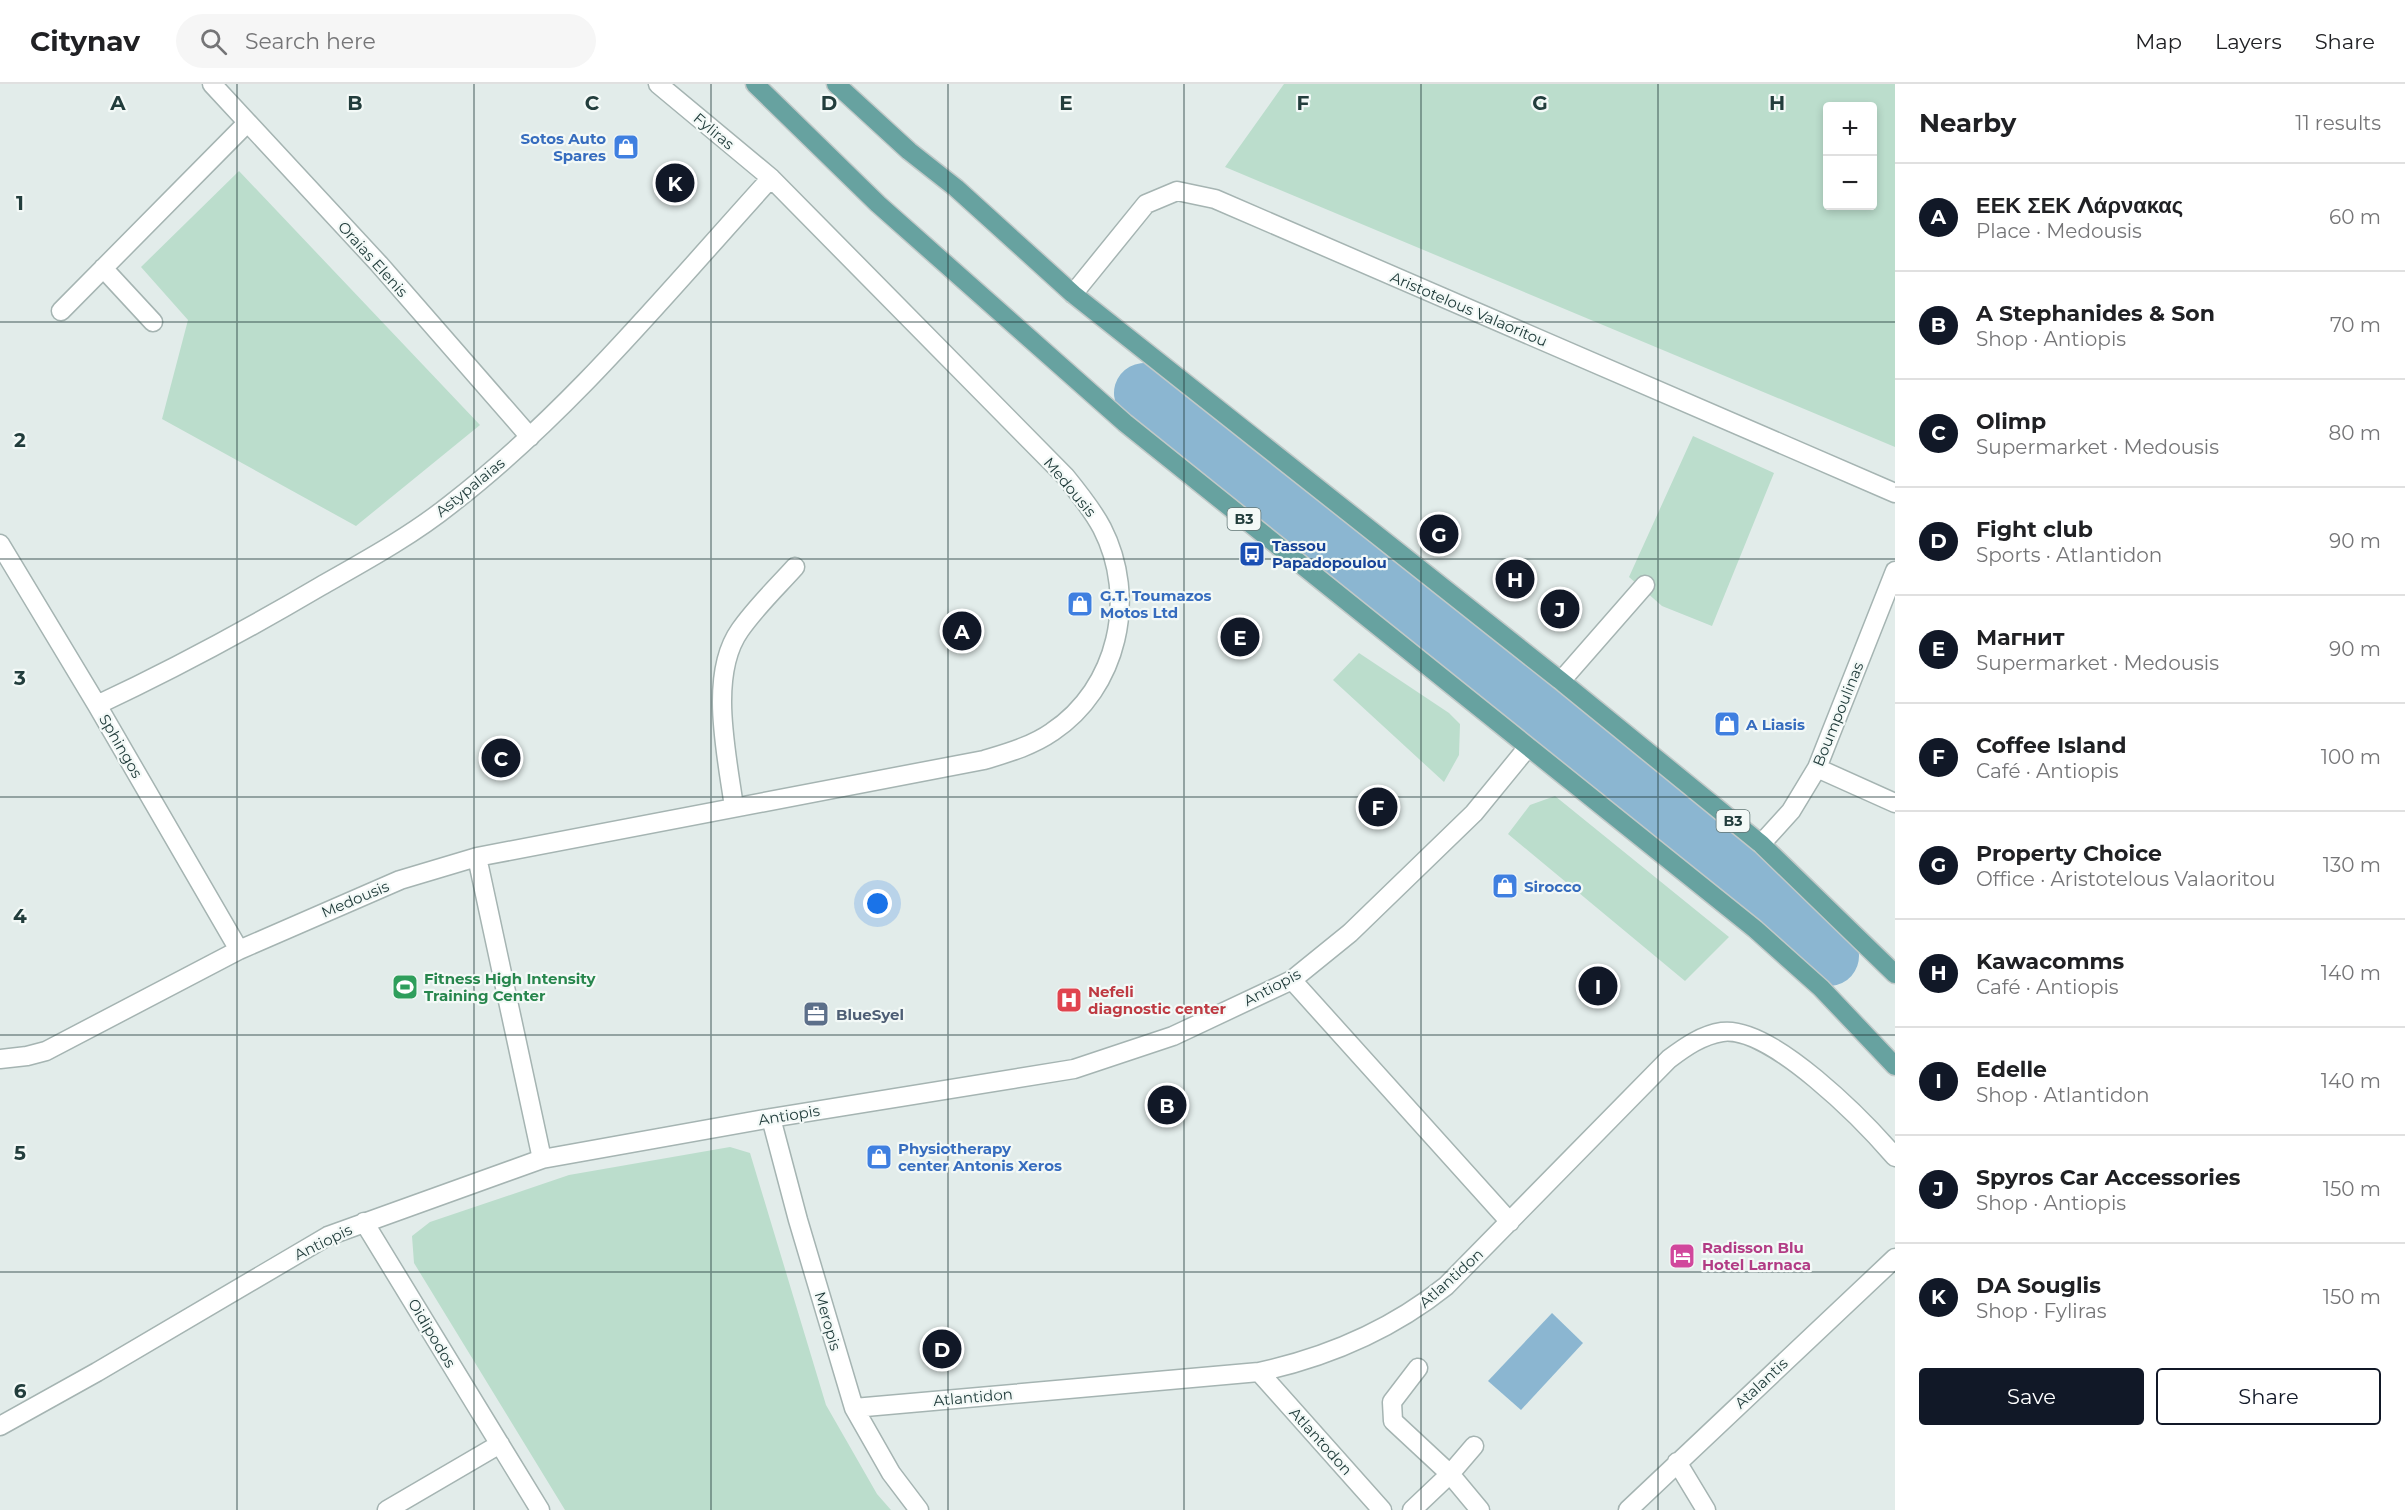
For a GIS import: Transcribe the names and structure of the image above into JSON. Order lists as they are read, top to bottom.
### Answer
{
  "streets": {
    "main road": ["B3"],
    "street": [
      "Fyliras",
      "Oraias Elenis",
      "Aristotelous Valaoritou",
      "Astypalaias",
      "Medousis",
      "Boumpoulinas",
      "Sphingos",
      "Antiopis",
      "Atlantidon",
      "Meropis",
      "Oidipodos",
      "Atalantis",
      "Atlantodon"
    ]
  },
  "crossings": [
    ["Fyliras", "Astypalaias"],
    ["Fyliras", "Medousis"],
    ["Oraias Elenis", "Astypalaias"],
    ["Aristotelous Valaoritou", "B3"],
    ["Astypalaias", "Medousis"],
    ["Astypalaias", "Sphingos"],
    ["Medousis", "Sphingos"],
    ["B3", "Boumpoulinas"],
    ["B3", "Antiopis"],
    ["Antiopis", "Meropis"],
    ["Antiopis", "Oidipodos"],
    ["Atlantidon", "Meropis"],
    ["Atlantidon", "Atlantodon"]
  ],
  "places": {
    "shop": [
      "Sotos Auto Spares",
      "G.T. Toumazos Motos Ltd",
      "A Liasis",
      "Sirocco",
      "Physiotherapy center Antonis Xeros"
    ],
    "bus stop": ["Tassou Papadopoulou"],
    "sports": ["Fitness High Intensity Training Center"],
    "hospital": ["Nefeli diagnostic center"],
    "office": ["BlueSyel"],
    "hotel": ["Radisson Blu Hotel Larnaca"]
  },
  "page": {
    "header": "Citynav",
    "search": "Search here",
    "nav": ["Map", "Layers", "Share"],
    "heading": ["Nearby", "11 results"],
    "map_buttons": ["+", "−"],
    "pins": [
      "K",
      "G",
      "H",
      "J",
      "A",
      "E",
      "C",
      "F",
      "I",
      "B",
      "D"
    ],
    "list": [
      {
        "mark": "A",
        "name": "ΕΕΚ ΣΕΚ Λάρνακας",
        "note": "Place · Medousis",
        "value": "60 m"
      },
      {
        "mark": "B",
        "name": "A Stephanides & Son",
        "note": "Shop · Antiopis",
        "value": "70 m"
      },
      {
        "mark": "C",
        "name": "Olimp",
        "note": "Supermarket · Medousis",
        "value": "80 m"
      },
      {
        "mark": "D",
        "name": "Fight club",
        "note": "Sports · Atlantidon",
        "value": "90 m"
      },
      {
        "mark": "E",
        "name": "Магнит",
        "note": "Supermarket · Medousis",
        "value": "90 m"
      },
      {
        "mark": "F",
        "name": "Coffee Island",
        "note": "Café · Antiopis",
        "value": "100 m"
      },
      {
        "mark": "G",
        "name": "Property Choice",
        "note": "Office · Aristotelous Valaoritou",
        "value": "130 m"
      },
      {
        "mark": "H",
        "name": "Kawacomms",
        "note": "Café · Antiopis",
        "value": "140 m"
      },
      {
        "mark": "I",
        "name": "Edelle",
        "note": "Shop · Atlantidon",
        "value": "140 m"
      },
      {
        "mark": "J",
        "name": "Spyros Car Accessories",
        "note": "Shop · Antiopis",
        "value": "150 m"
      },
      {
        "mark": "K",
        "name": "DA Souglis",
        "note": "Shop · Fyliras",
        "value": "150 m"
      }
    ],
    "buttons": ["Save", "Share"]
  },
  "grid": {
    "columns": [
      "A",
      "B",
      "C",
      "D",
      "E",
      "F",
      "G",
      "H"
    ],
    "rows": [
      "1",
      "2",
      "3",
      "4",
      "5",
      "6"
    ]
  }
}
